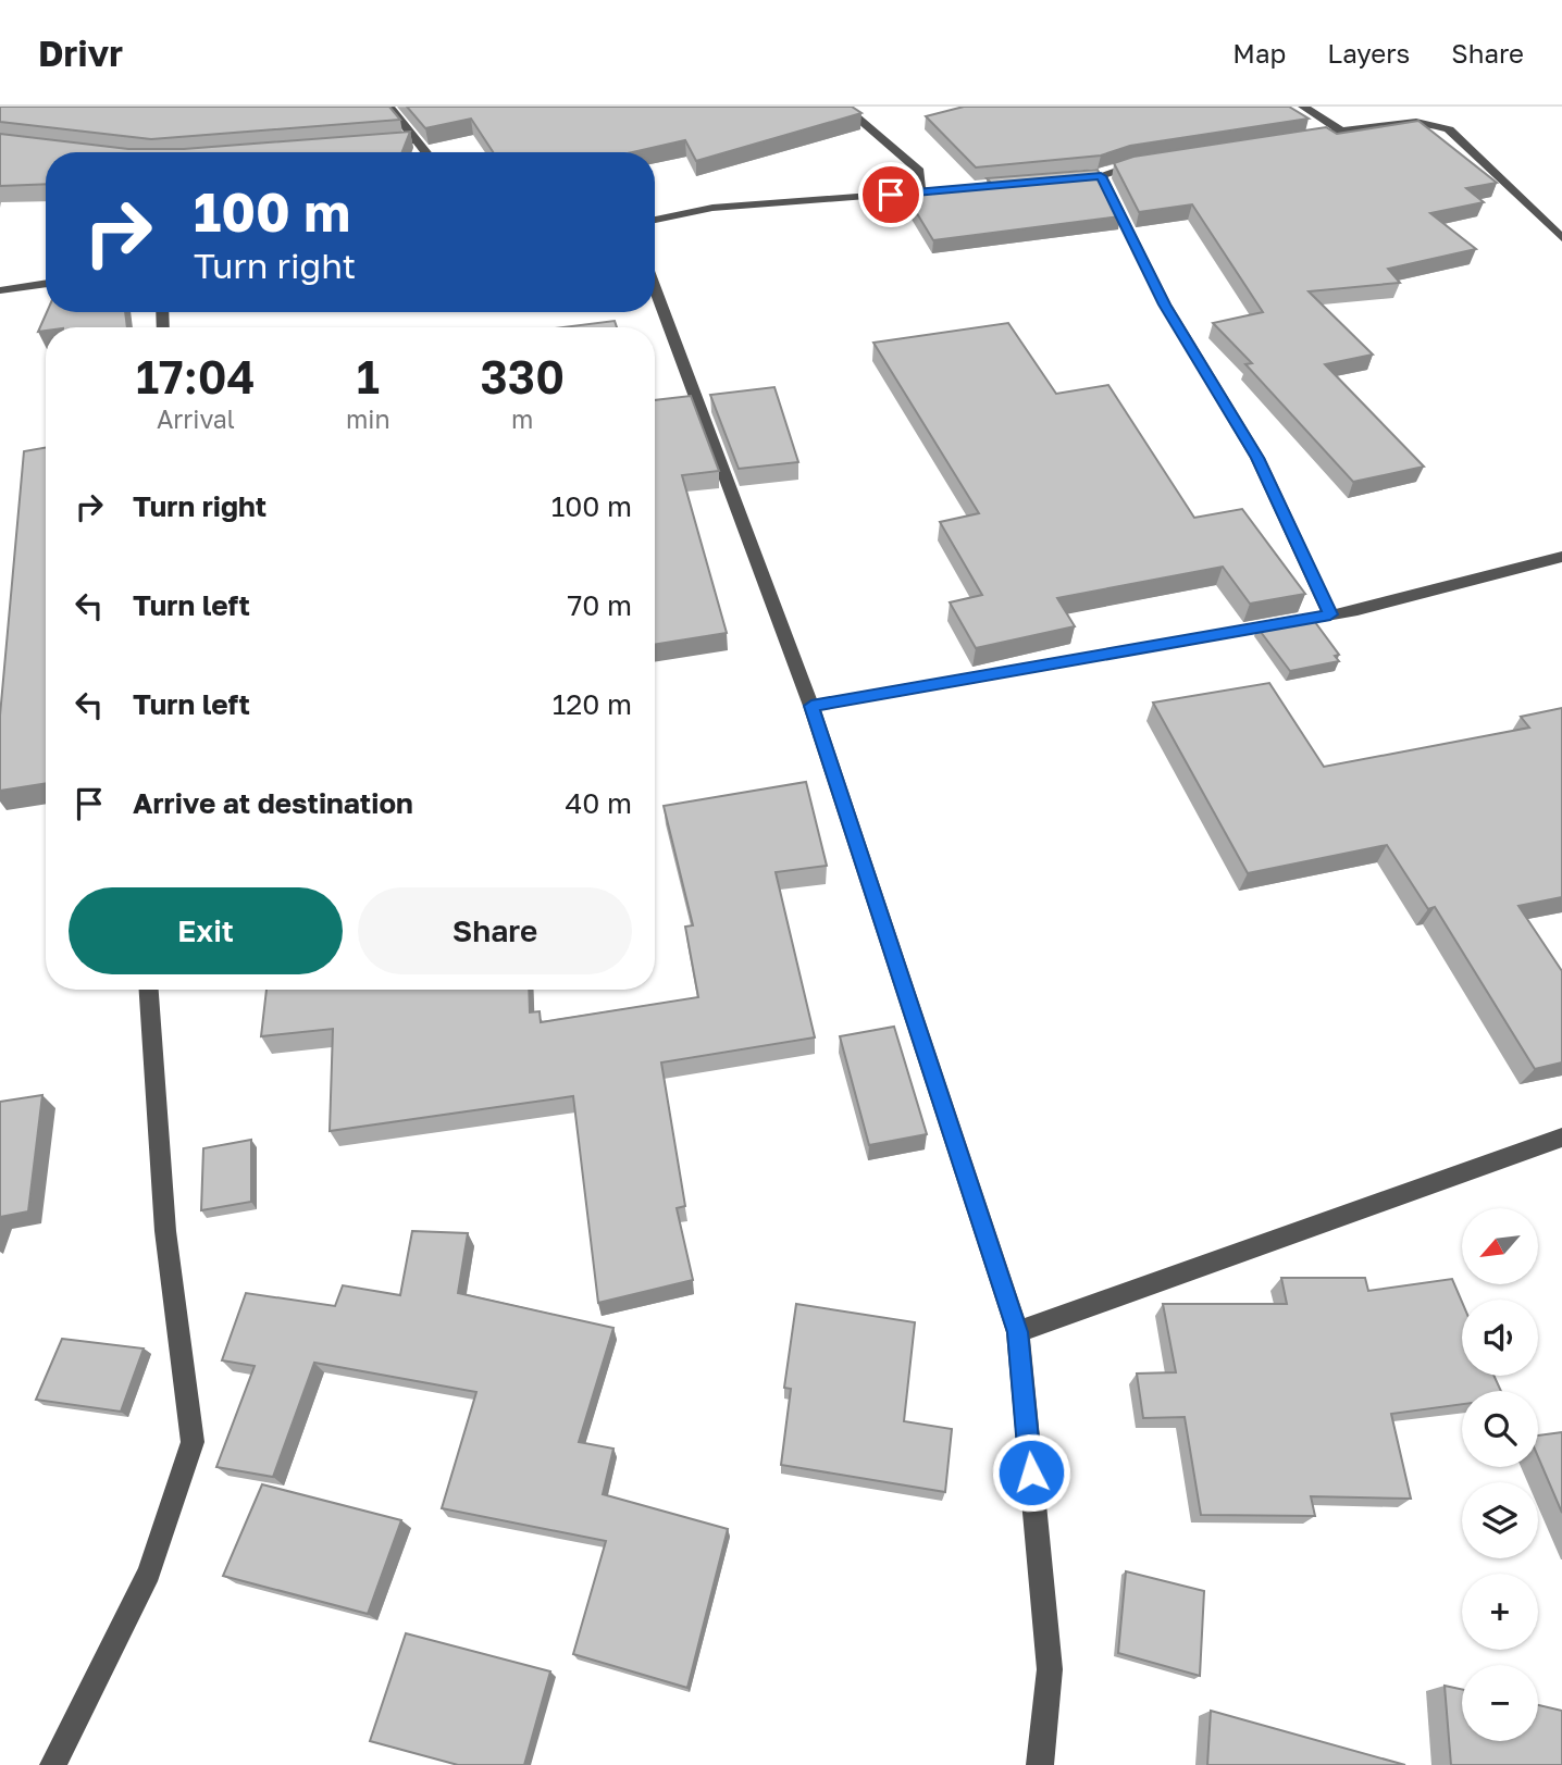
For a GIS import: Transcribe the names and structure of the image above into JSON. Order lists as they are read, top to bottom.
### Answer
{
  "north": "bottom left",
  "page": {
    "header": "Drivr",
    "nav": ["Map", "Layers", "Share"],
    "turn": ["100 m", "Turn right"],
    "eta": [
      "17:04",
      "Arrival",
      "1",
      "min",
      "330",
      "m"
    ],
    "list": [
      {
        "name": "Turn right",
        "value": "100 m"
      },
      {
        "name": "Turn left",
        "value": "70 m"
      },
      {
        "name": "Turn left",
        "value": "120 m"
      },
      {
        "name": "Arrive at destination",
        "value": "40 m"
      }
    ],
    "buttons": ["Exit", "Share"],
    "map_buttons": ["+", "−"]
  }
}
